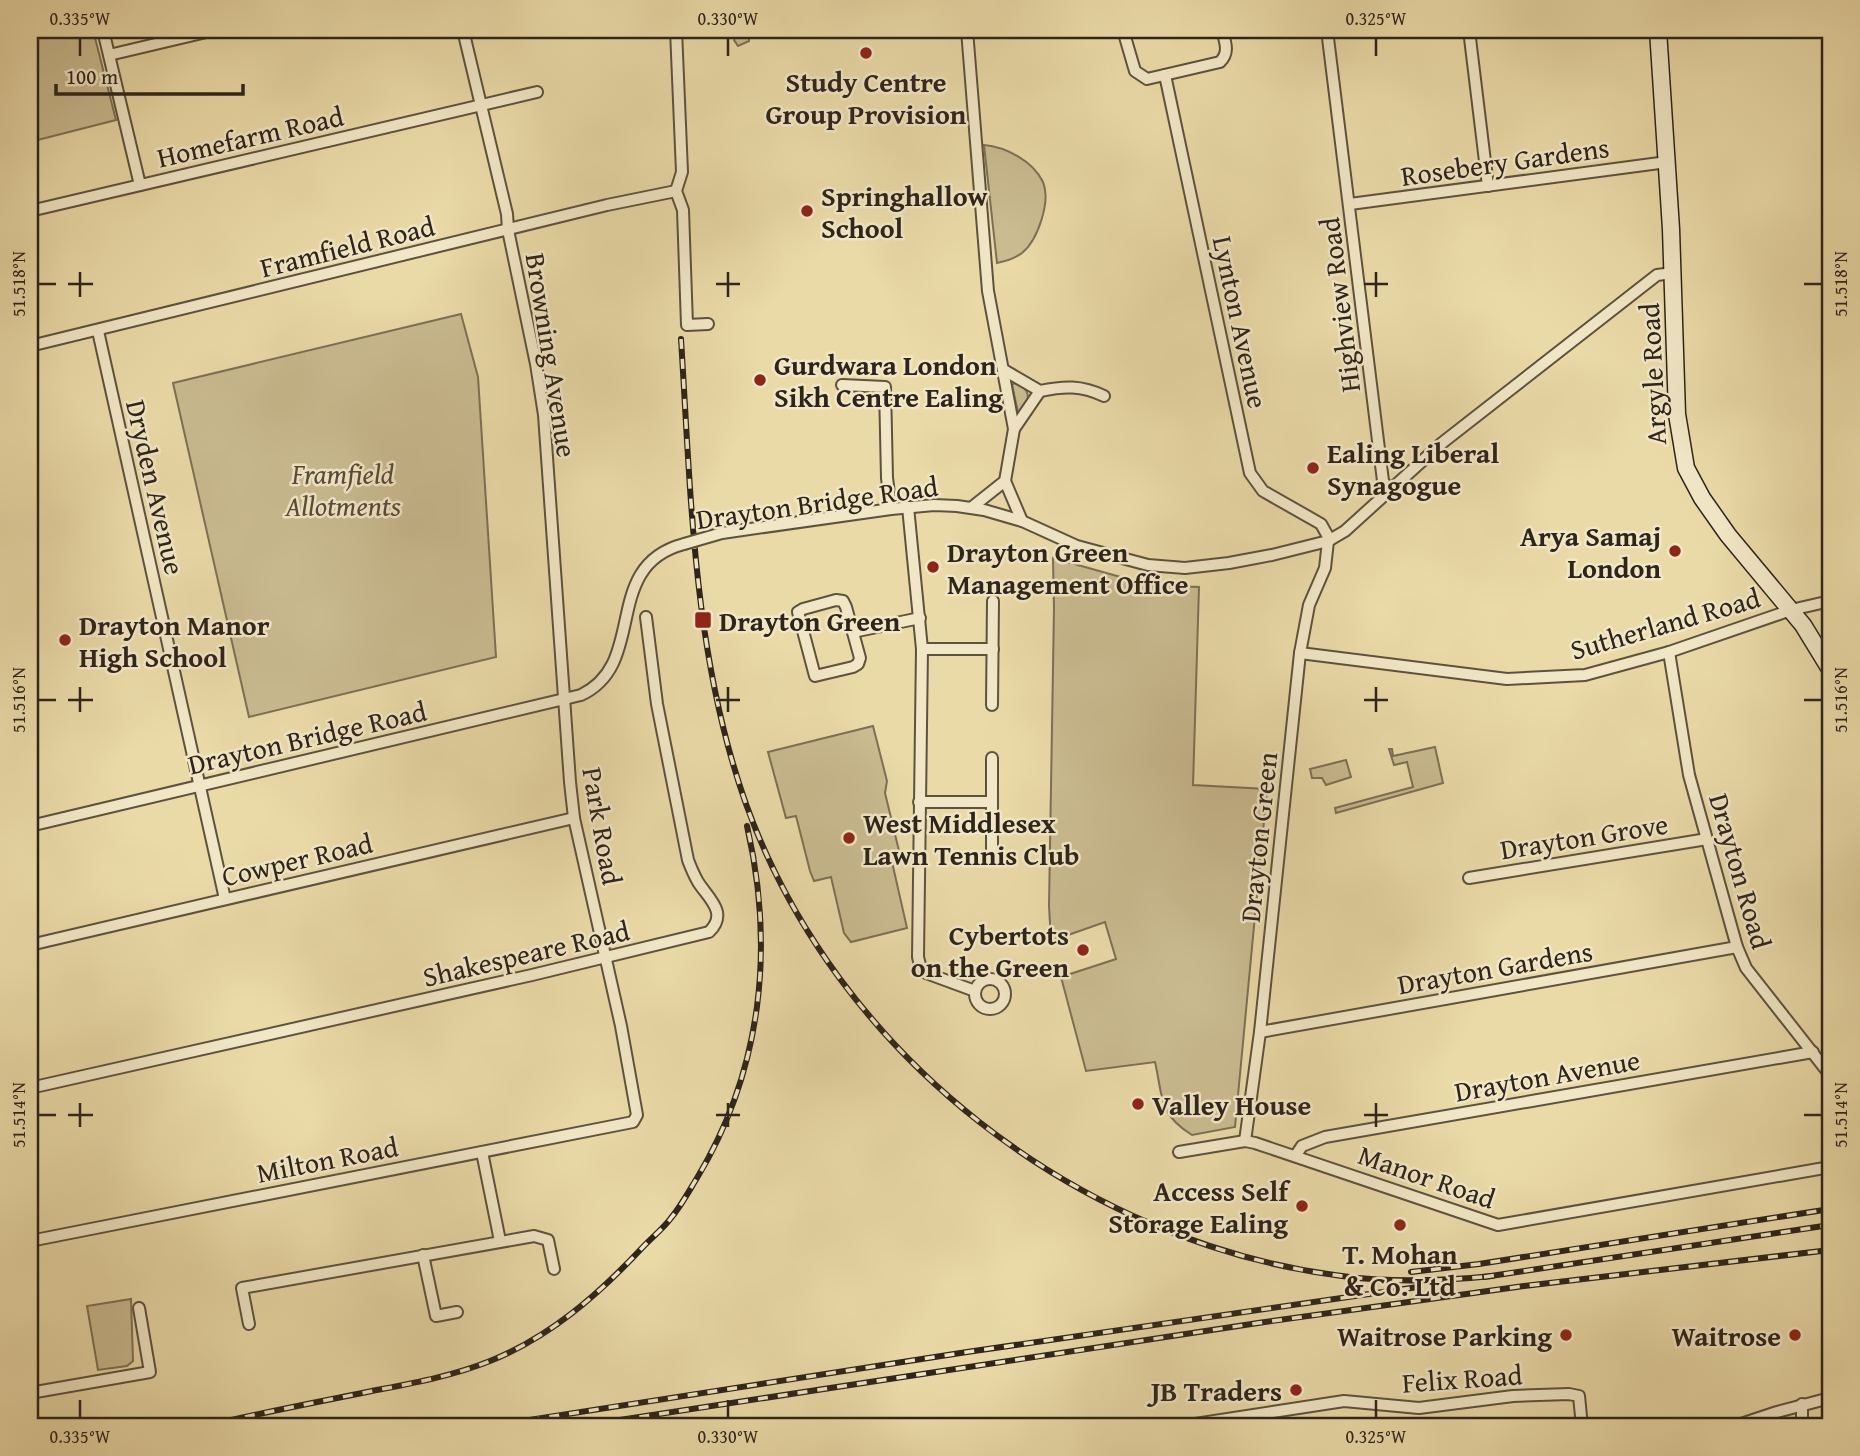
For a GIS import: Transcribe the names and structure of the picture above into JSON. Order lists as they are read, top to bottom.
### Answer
{
  "streets": {
    "main road": ["Argyle Road"],
    "street": [
      "Homefarm Road",
      "Rosebery Gardens",
      "Framfield Road",
      "Highview Road",
      "Lynton Avenue",
      "Browning Avenue",
      "Dryden Avenue",
      "Drayton Bridge Road",
      "Sutherland Road",
      "Park Road",
      "Drayton Grove",
      "Drayton Green",
      "Cowper Road",
      "Drayton Road",
      "Shakespeare Road",
      "Drayton Gardens",
      "Drayton Avenue",
      "Milton Road",
      "Manor Road",
      "Felix Road"
    ]
  },
  "crossings": [
    ["Homefarm Road", "Browning Avenue"],
    ["Rosebery Gardens", "Highview Road"],
    ["Rosebery Gardens", "Argyle Road"],
    ["Framfield Road", "Browning Avenue"],
    ["Framfield Road", "Dryden Avenue"],
    ["Lynton Avenue", "Drayton Bridge Road"],
    ["Lynton Avenue", "Drayton Green"],
    ["Browning Avenue", "Drayton Bridge Road"],
    ["Browning Avenue", "Park Road"],
    ["Argyle Road", "Sutherland Road"],
    ["Dryden Avenue", "Drayton Bridge Road"],
    ["Dryden Avenue", "Cowper Road"],
    ["Drayton Bridge Road", "Park Road"],
    ["Drayton Bridge Road", "Drayton Green"],
    ["Sutherland Road", "Drayton Green"],
    ["Sutherland Road", "Drayton Road"],
    ["Park Road", "Cowper Road"],
    ["Park Road", "Shakespeare Road"],
    ["Park Road", "Milton Road"],
    ["Drayton Grove", "Drayton Road"],
    ["Drayton Green", "Drayton Gardens"],
    ["Drayton Green", "Manor Road"],
    ["Drayton Road", "Drayton Gardens"],
    ["Drayton Road", "Drayton Avenue"],
    ["Drayton Avenue", "Manor Road"]
  ],
  "parks": ["Framfield Allotments"],
  "places": {
    "other": [
      "Study Centre Group Provision",
      "Springhallow School",
      "Gurdwara London Sikh Centre Ealing",
      "Ealing Liberal Synagogue",
      "Arya Samaj London",
      "Drayton Green Management Office",
      "Drayton Manor High School",
      "West Middlesex Lawn Tennis Club",
      "Cybertots on the Green",
      "Valley House",
      "Access Self Storage Ealing",
      "T. Mohan & Co. Ltd",
      "Waitrose Parking",
      "Waitrose",
      "JB Traders"
    ],
    "transit": ["Drayton Green"]
  },
  "scale_bar": "100 m",
  "coordinates": [
    "0.335°W",
    "0.330°W",
    "0.325°W",
    "51.518°N",
    "51.516°N",
    "51.514°N"
  ]
}
